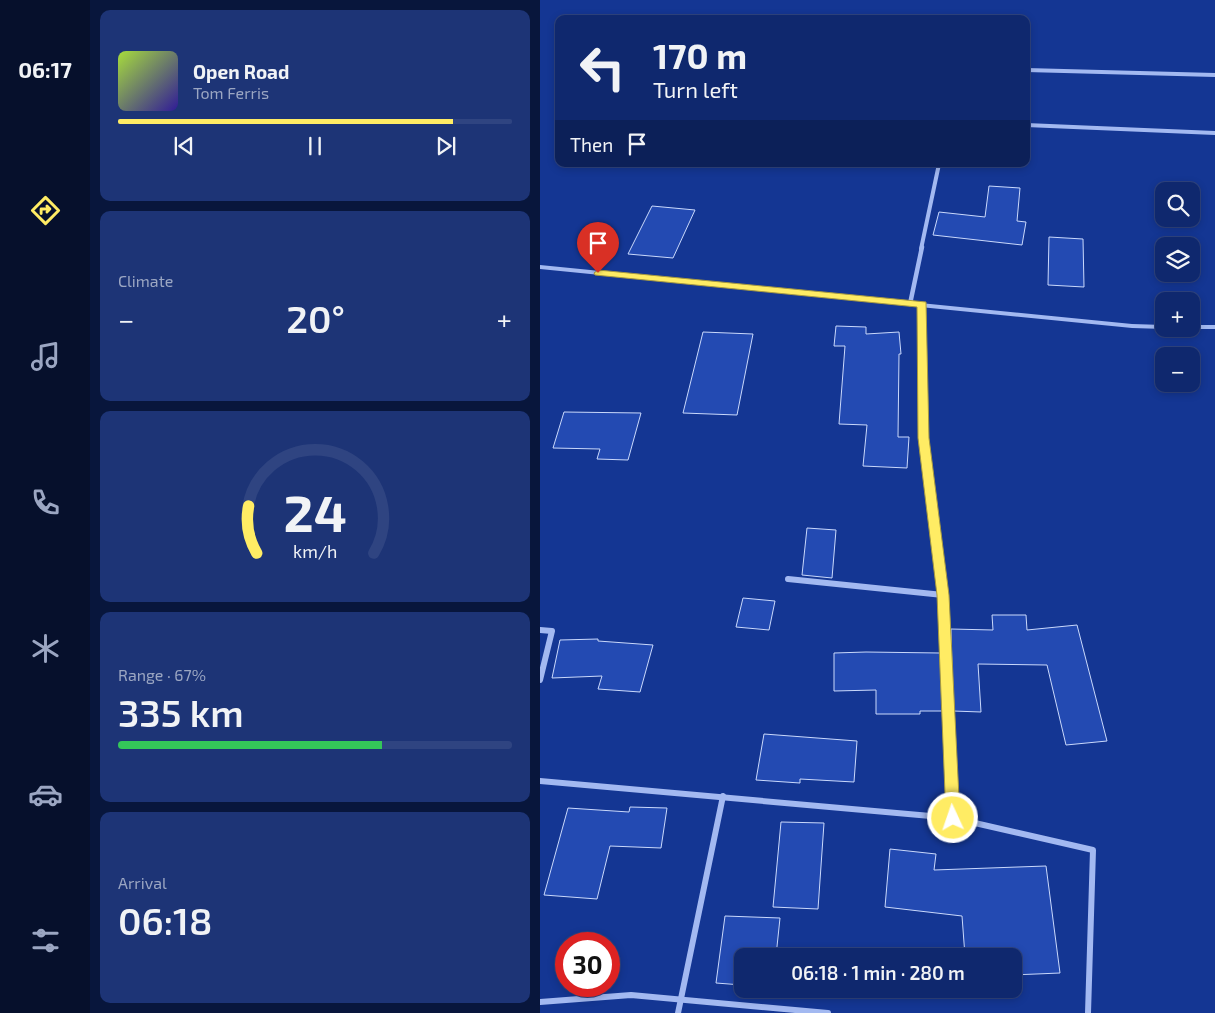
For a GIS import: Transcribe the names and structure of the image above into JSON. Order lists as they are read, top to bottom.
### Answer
{
  "page": {
    "tabs": "06:17",
    "turn": ["170 m", "Turn left"],
    "song": ["Open Road", "Tom Ferris"],
    "then": "Then",
    "map_buttons": ["+", "−"],
    "tile": [
      "Climate",
      ["Range · 67%", "335 km"],
      ["Arrival", "06:18"]
    ],
    "heat": ["−", "20°", "+"],
    "limit": "30",
    "trip": "06:18 · 1 min · 280 m",
    "gauge": ["24", "km/h"]
  }
}
